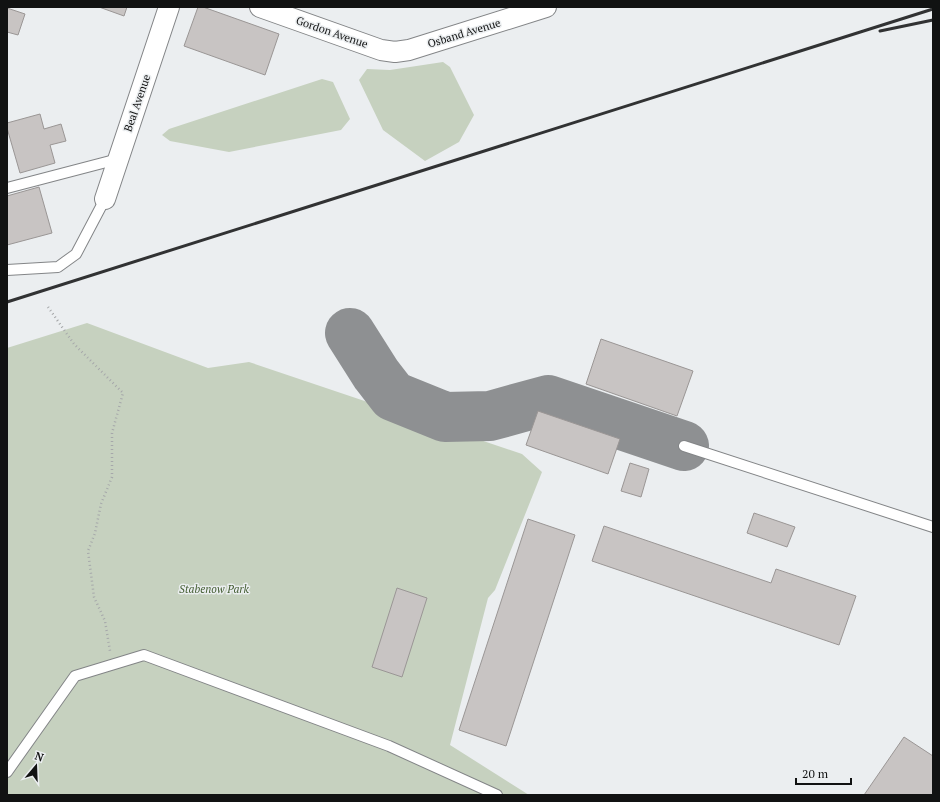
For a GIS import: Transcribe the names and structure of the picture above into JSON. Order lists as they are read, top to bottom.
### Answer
{
  "streets": {
    "street": ["Gordon Avenue", "Osband Avenue", "Beal Avenue"]
  },
  "crossings": [
    ["Gordon Avenue", "Osband Avenue"]
  ],
  "parks": ["Stabenow Park"],
  "scale_bar": "20 m",
  "north": "top"
}
